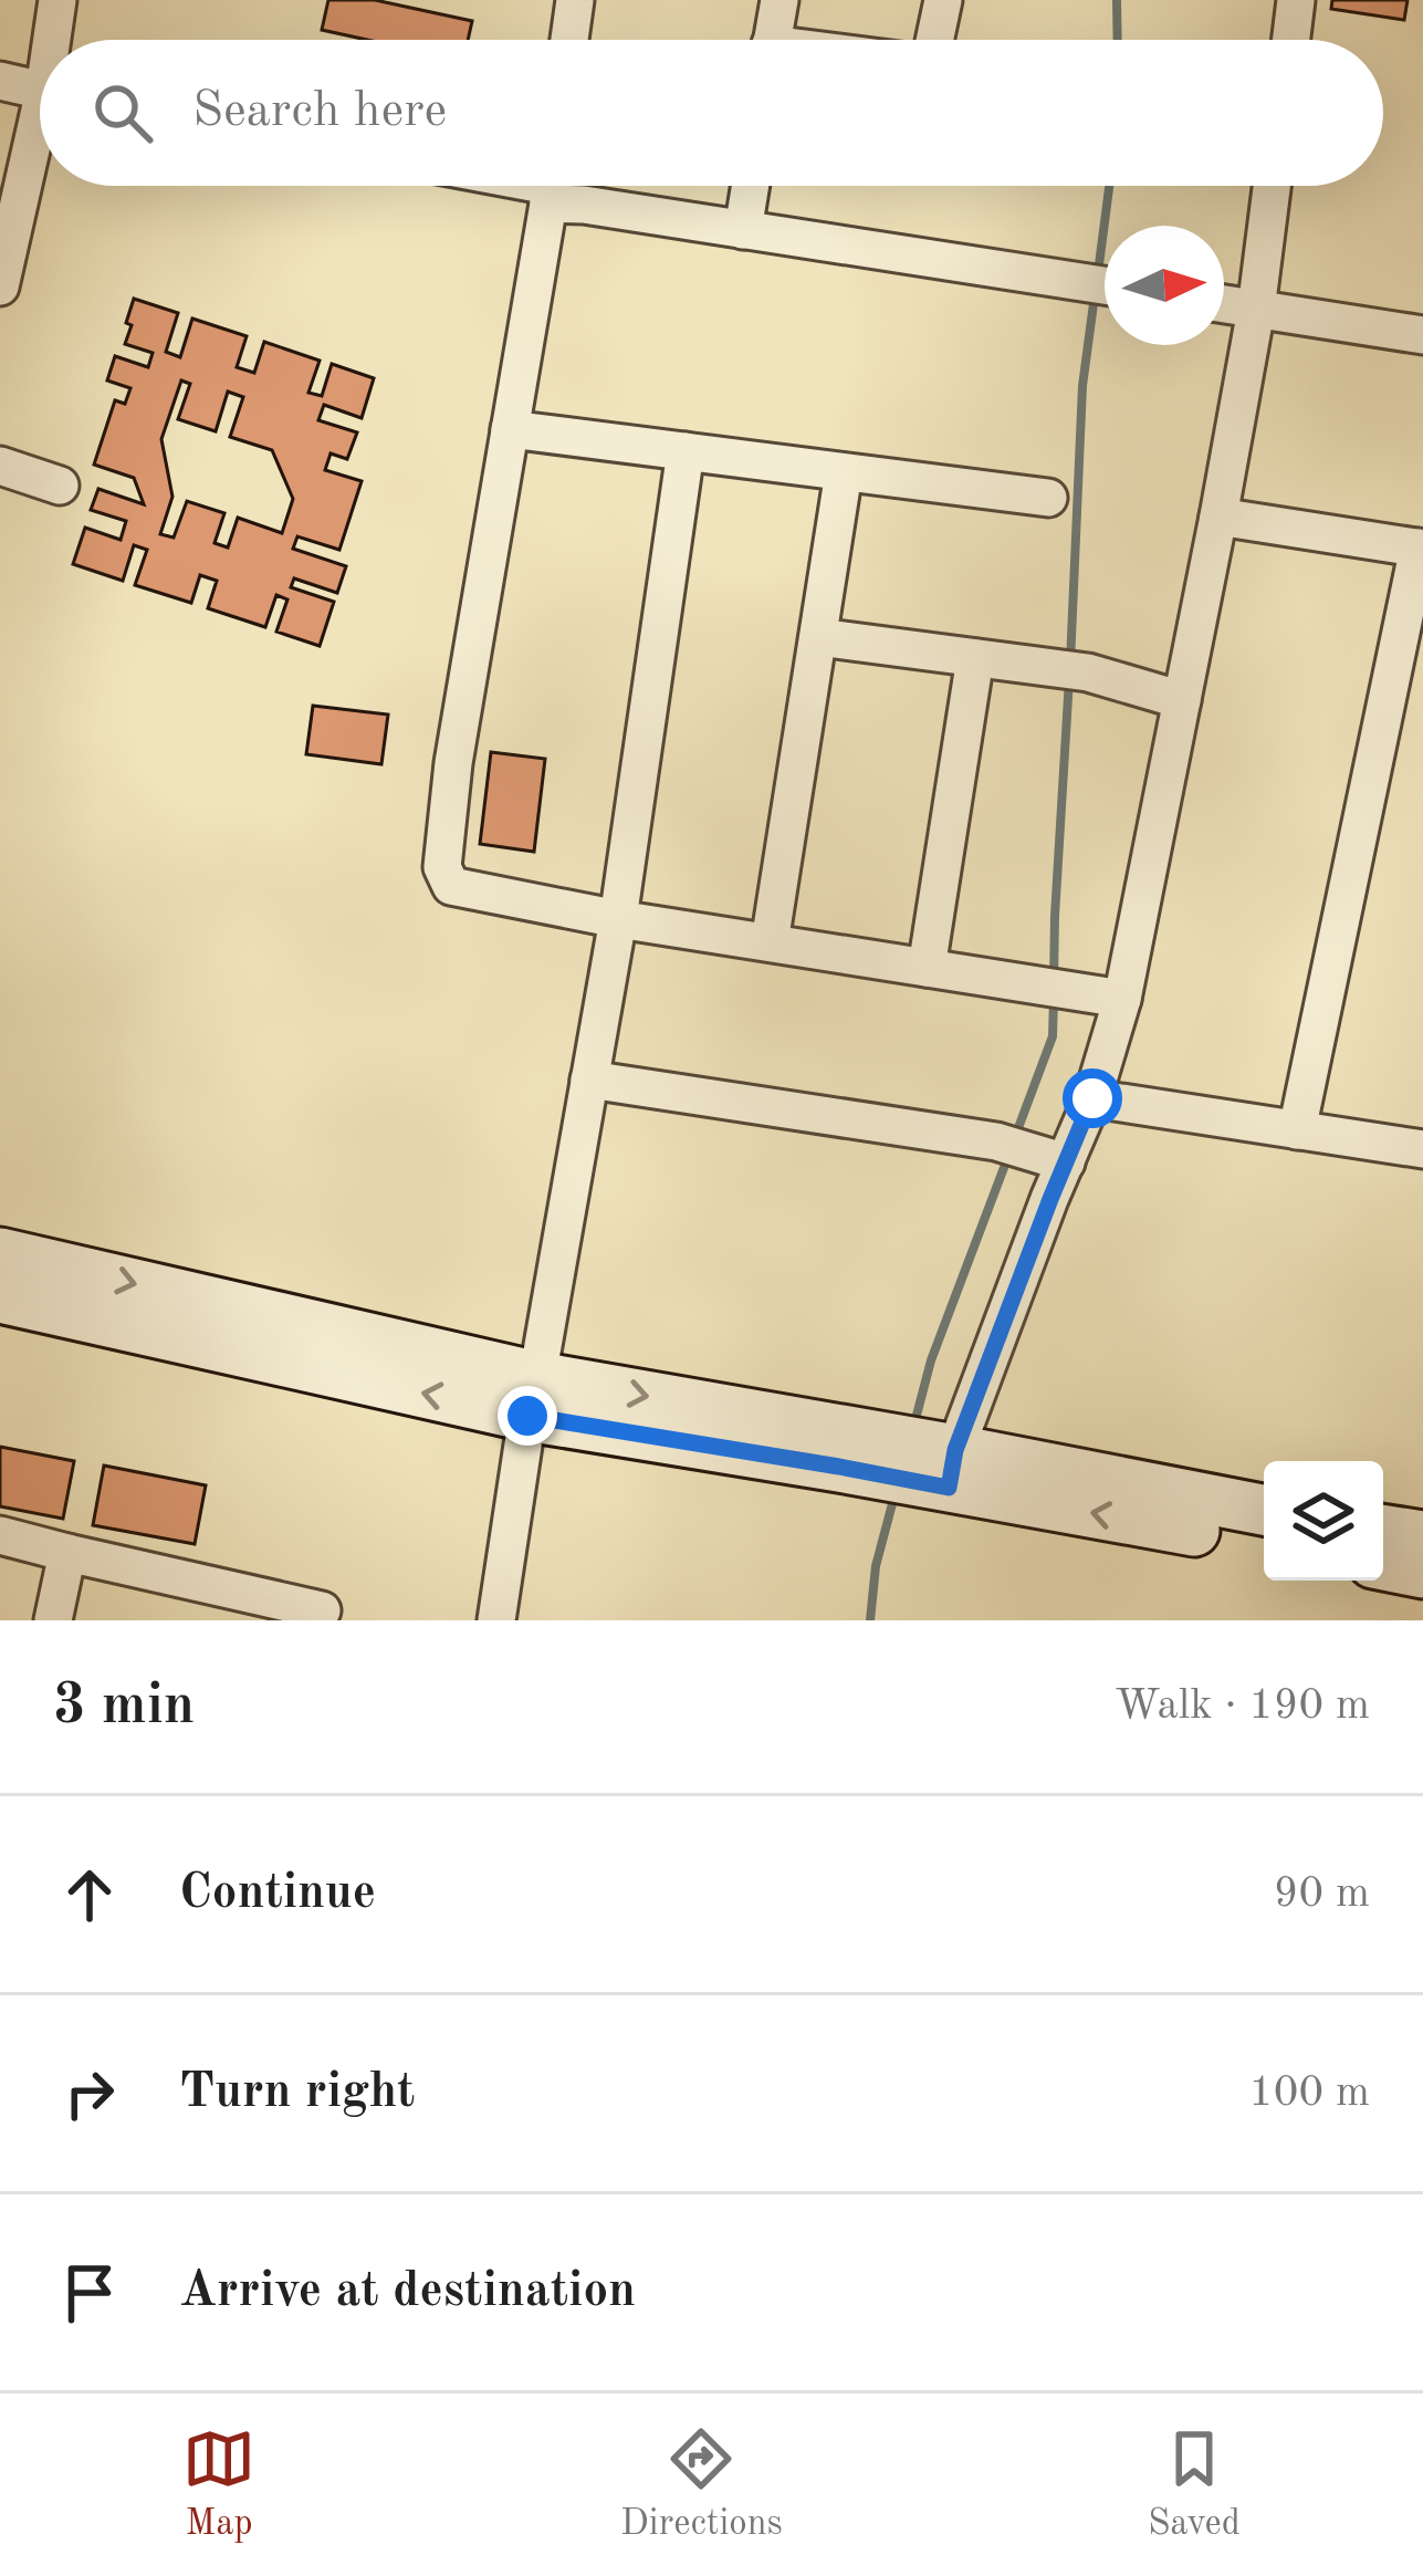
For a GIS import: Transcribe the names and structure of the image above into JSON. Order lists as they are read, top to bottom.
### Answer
{
  "north": "right",
  "page": {
    "search": "Search here",
    "heading": ["3 min", "Walk · 190 m"],
    "list": [
      ["Continue", "90 m"],
      ["Turn right", "100 m"],
      "Arrive at destination"
    ],
    "nav": ["Map", "Directions", "Saved"]
  }
}
